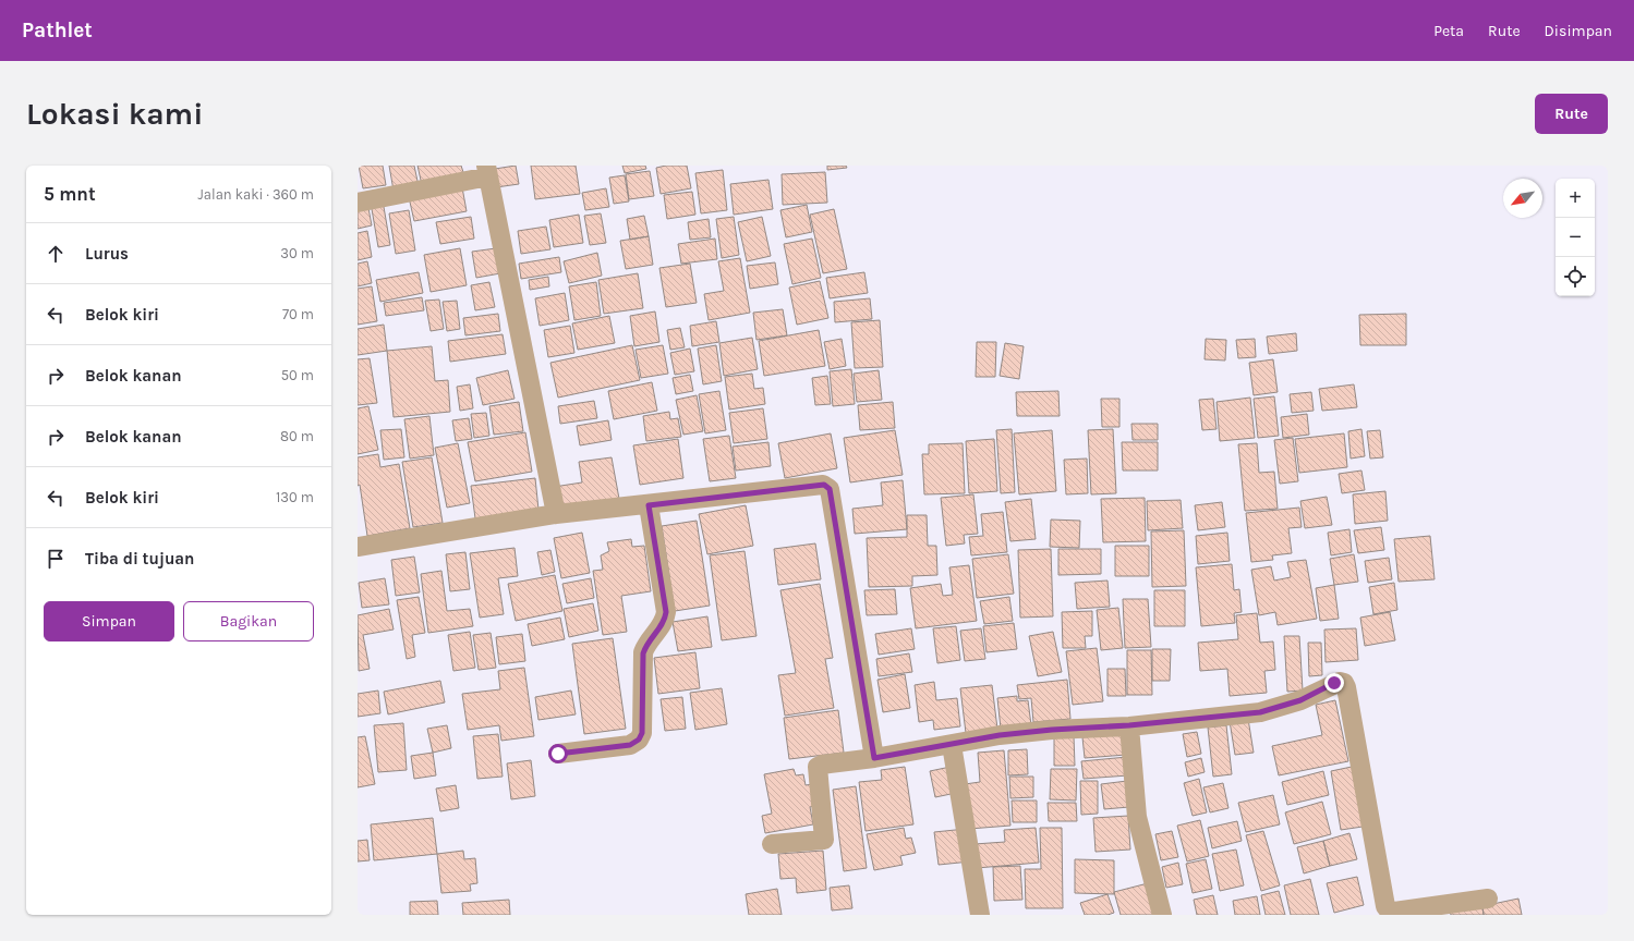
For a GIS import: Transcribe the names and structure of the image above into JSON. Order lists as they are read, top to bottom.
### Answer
{
  "north": "bottom left",
  "page": {
    "header": "Pathlet",
    "nav": ["Peta", "Rute", "Disimpan"],
    "buttons": [
      "Rute",
      ["Simpan", "Bagikan"]
    ],
    "title": "Lokasi kami",
    "heading": ["5 mnt", "Jalan kaki · 360 m"],
    "map_buttons": ["+", "−"],
    "list": [
      ["Lurus", "30 m"],
      ["Belok kiri", "70 m"],
      ["Belok kanan", "50 m"],
      ["Belok kanan", "80 m"],
      ["Belok kiri", "130 m"],
      "Tiba di tujuan"
    ]
  }
}
